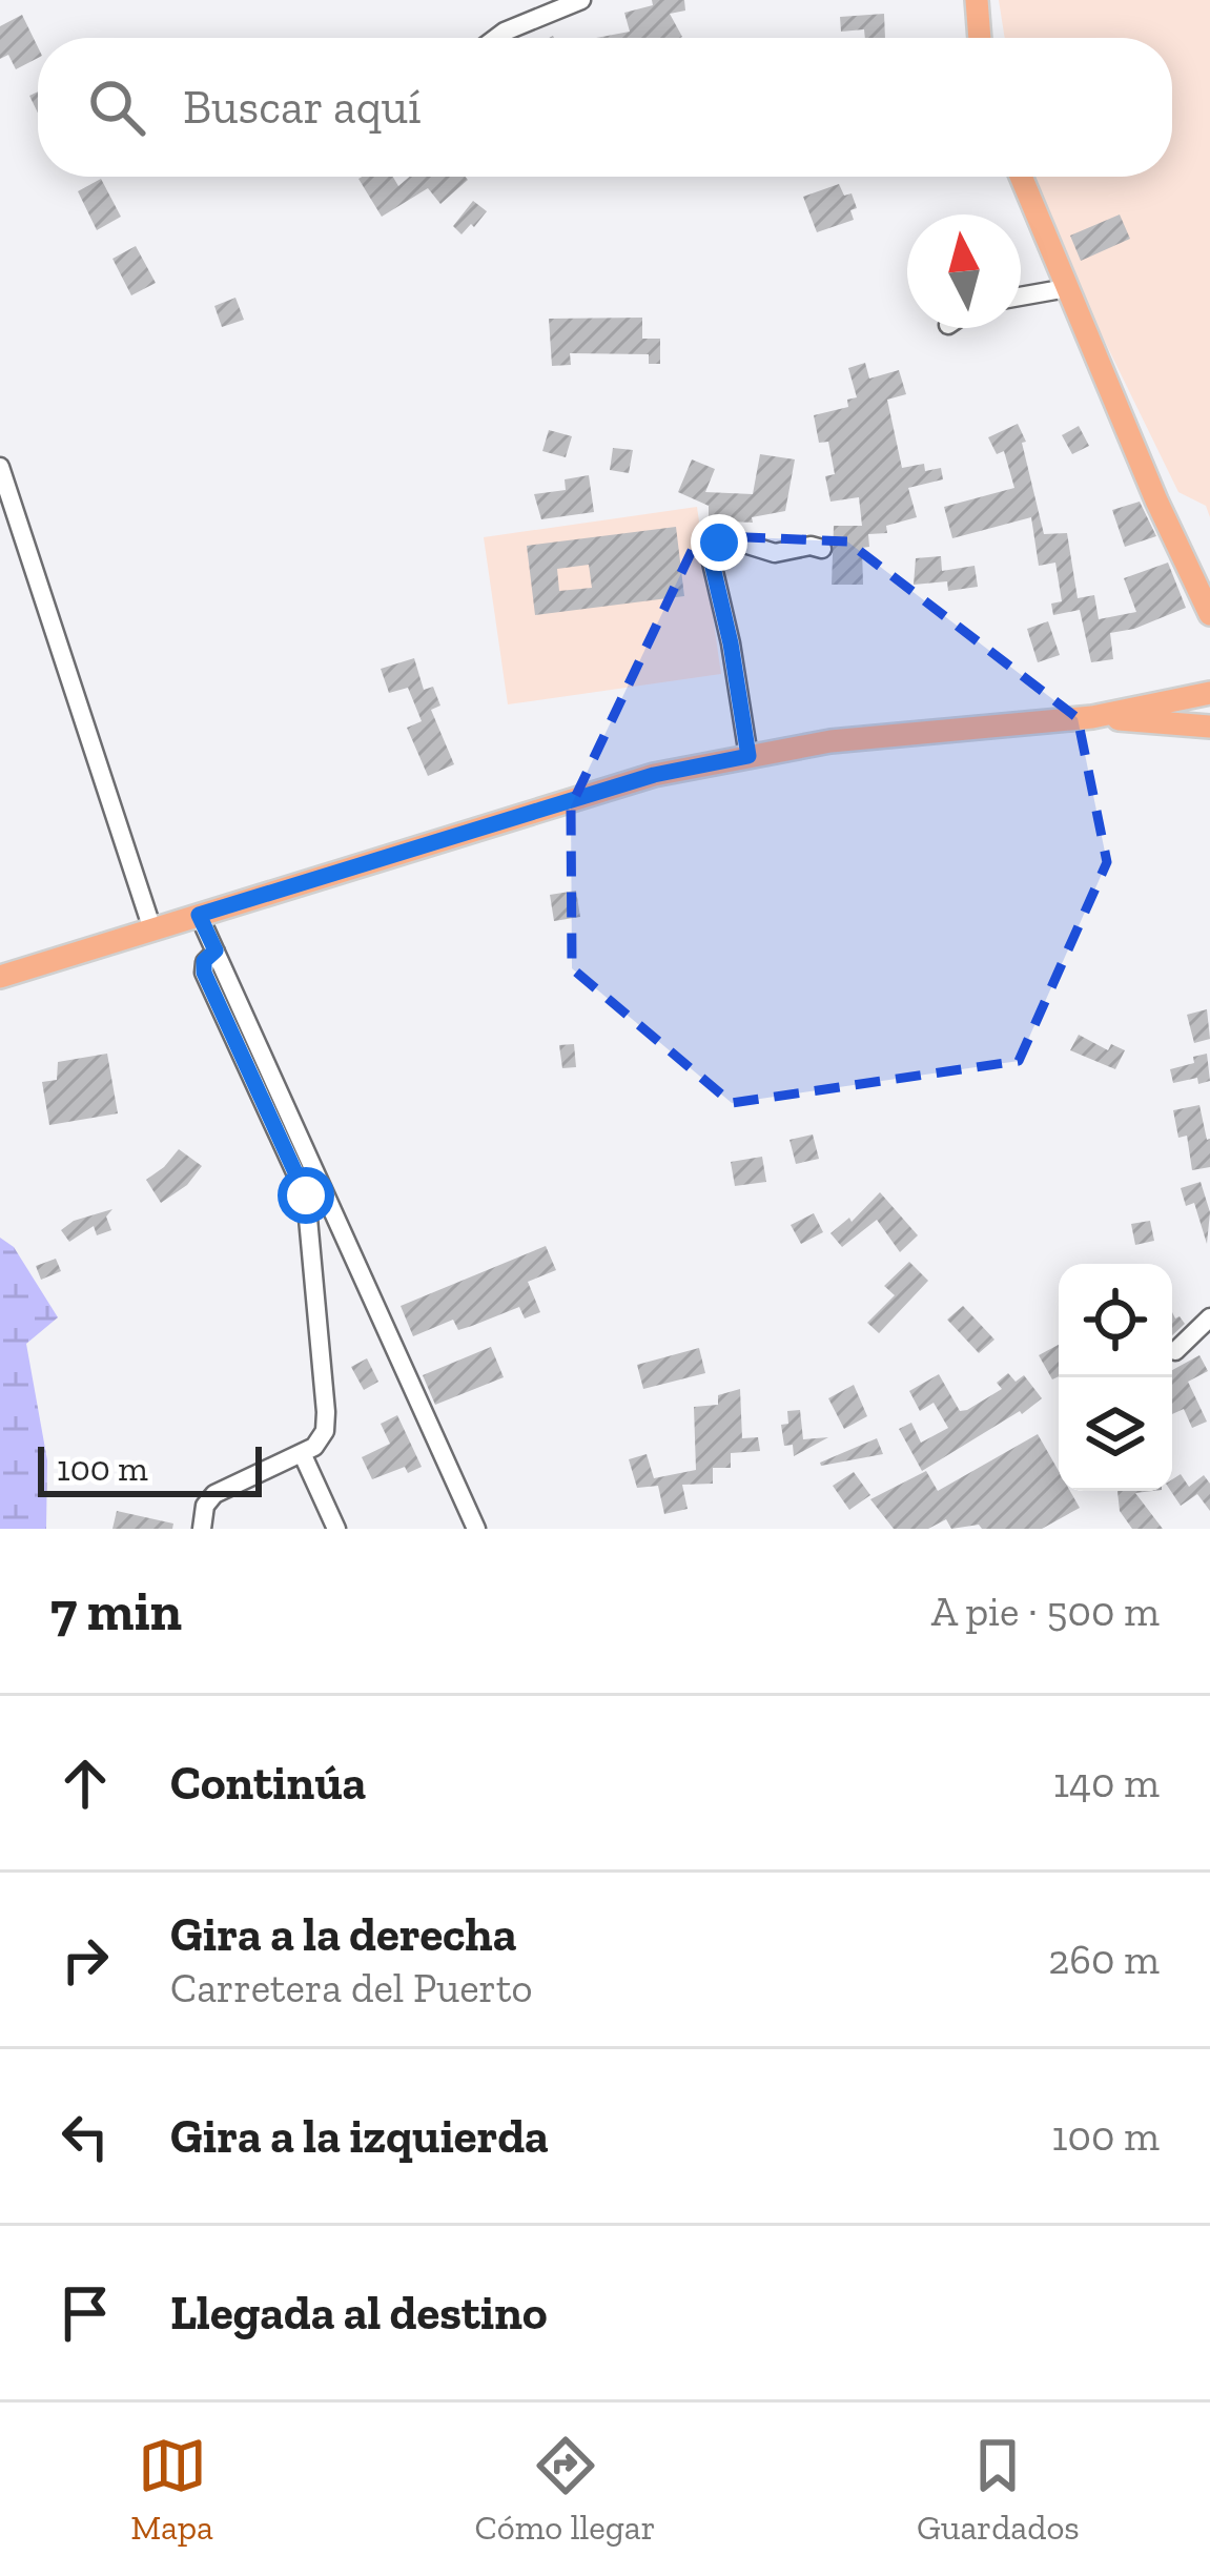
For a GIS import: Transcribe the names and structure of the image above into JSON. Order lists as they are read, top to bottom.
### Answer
{
  "scale_bar": "100 m",
  "north": "top",
  "page": {
    "search": "Buscar aquí",
    "scale": "100 m",
    "heading": ["7 min", "A pie · 500 m"],
    "list": [
      ["Continúa", "140 m"],
      ["Gira a la derecha", "Carretera del Puerto", "260 m"],
      ["Gira a la izquierda", "100 m"],
      "Llegada al destino"
    ],
    "nav": ["Mapa", "Cómo llegar", "Guardados"]
  }
}
